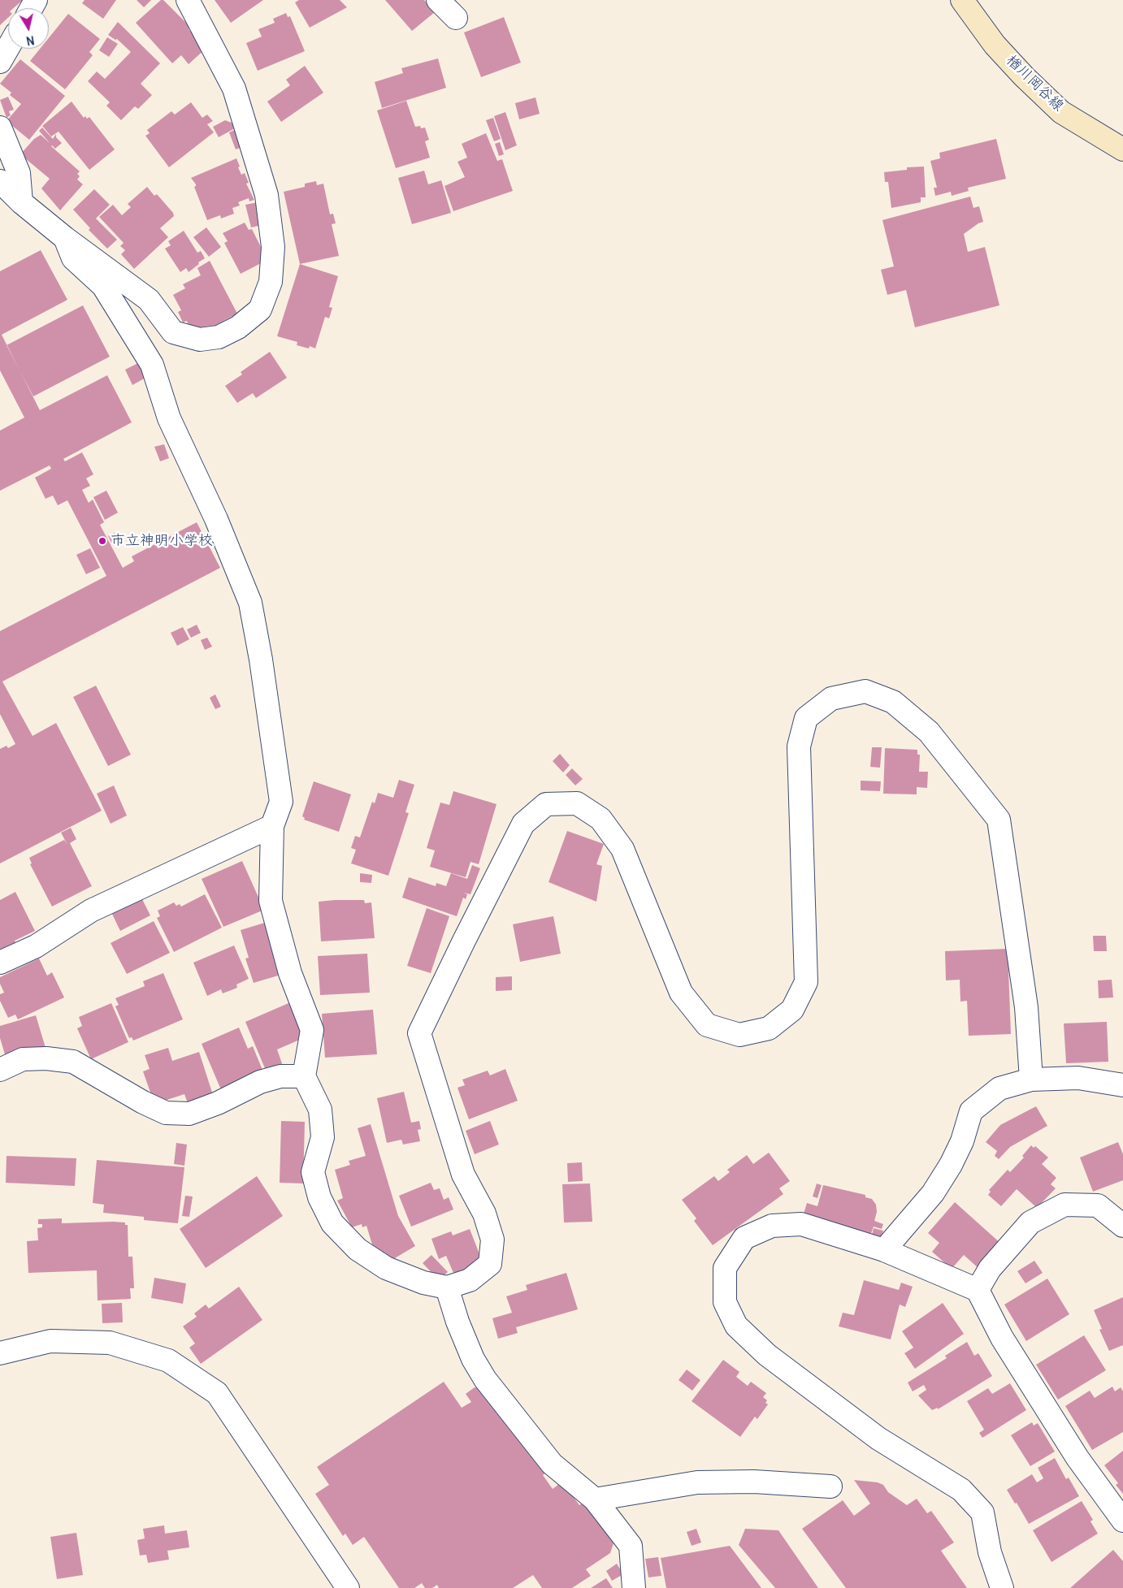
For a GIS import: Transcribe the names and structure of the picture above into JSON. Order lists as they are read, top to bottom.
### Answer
{
  "streets": {
    "main road": ["楢川岡谷線"]
  },
  "places": ["市立神明小学校"],
  "north": "bottom"
}
